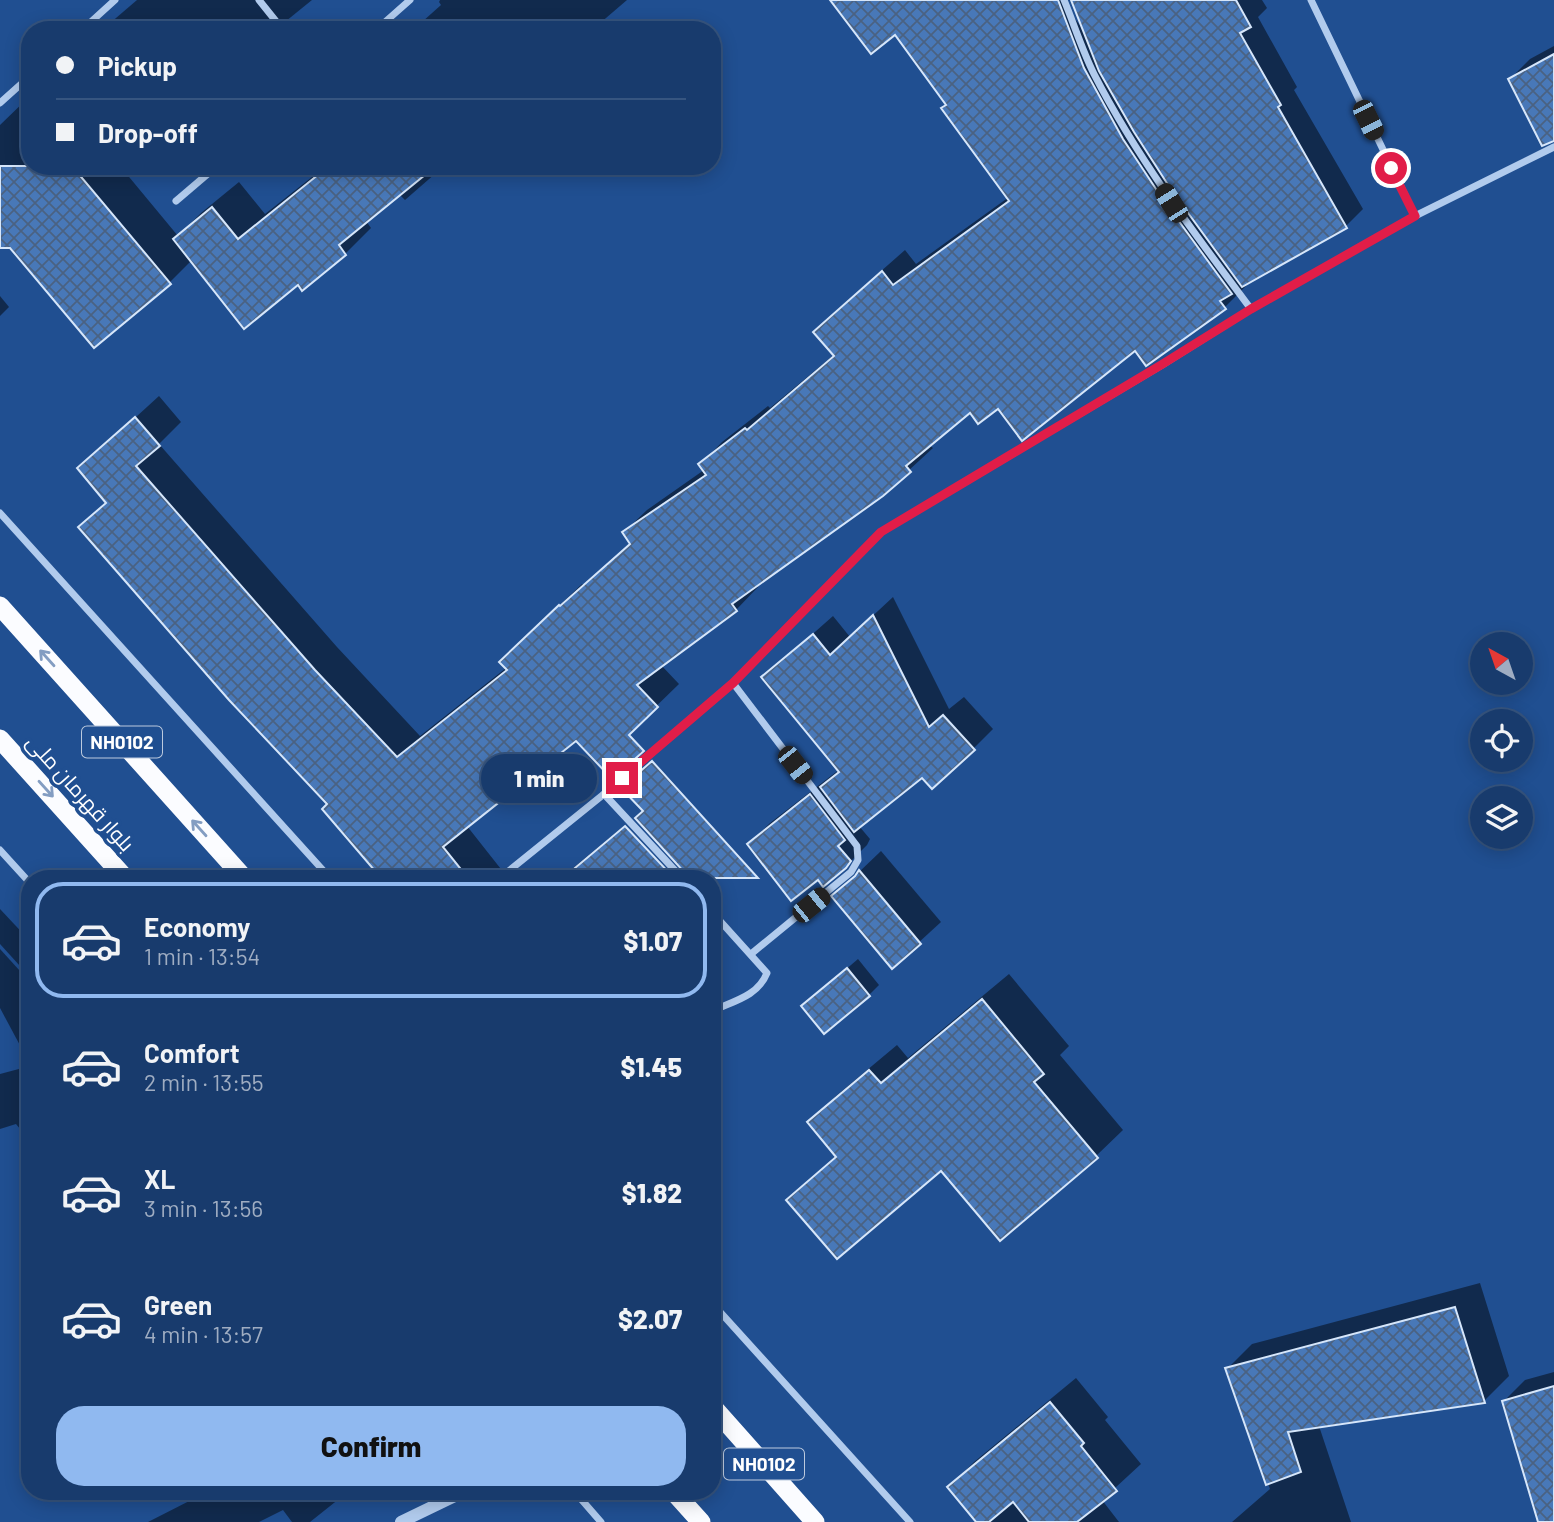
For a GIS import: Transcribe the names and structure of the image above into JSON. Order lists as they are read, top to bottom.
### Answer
{
  "streets": {
    "highway": ["NH0102", "بلوار قهرمان ملی"]
  },
  "north": "top left",
  "page": {
    "banner": ["Pickup", "Drop-off"],
    "bubble": "1 min",
    "list": [
      {
        "name": "Economy",
        "note": "1 min · 13:54",
        "value": "$1.07"
      },
      {
        "name": "Comfort",
        "note": "2 min · 13:55",
        "value": "$1.45"
      },
      {
        "name": "XL",
        "note": "3 min · 13:56",
        "value": "$1.82"
      },
      {
        "name": "Green",
        "note": "4 min · 13:57",
        "value": "$2.07"
      }
    ],
    "buttons": "Confirm"
  }
}
